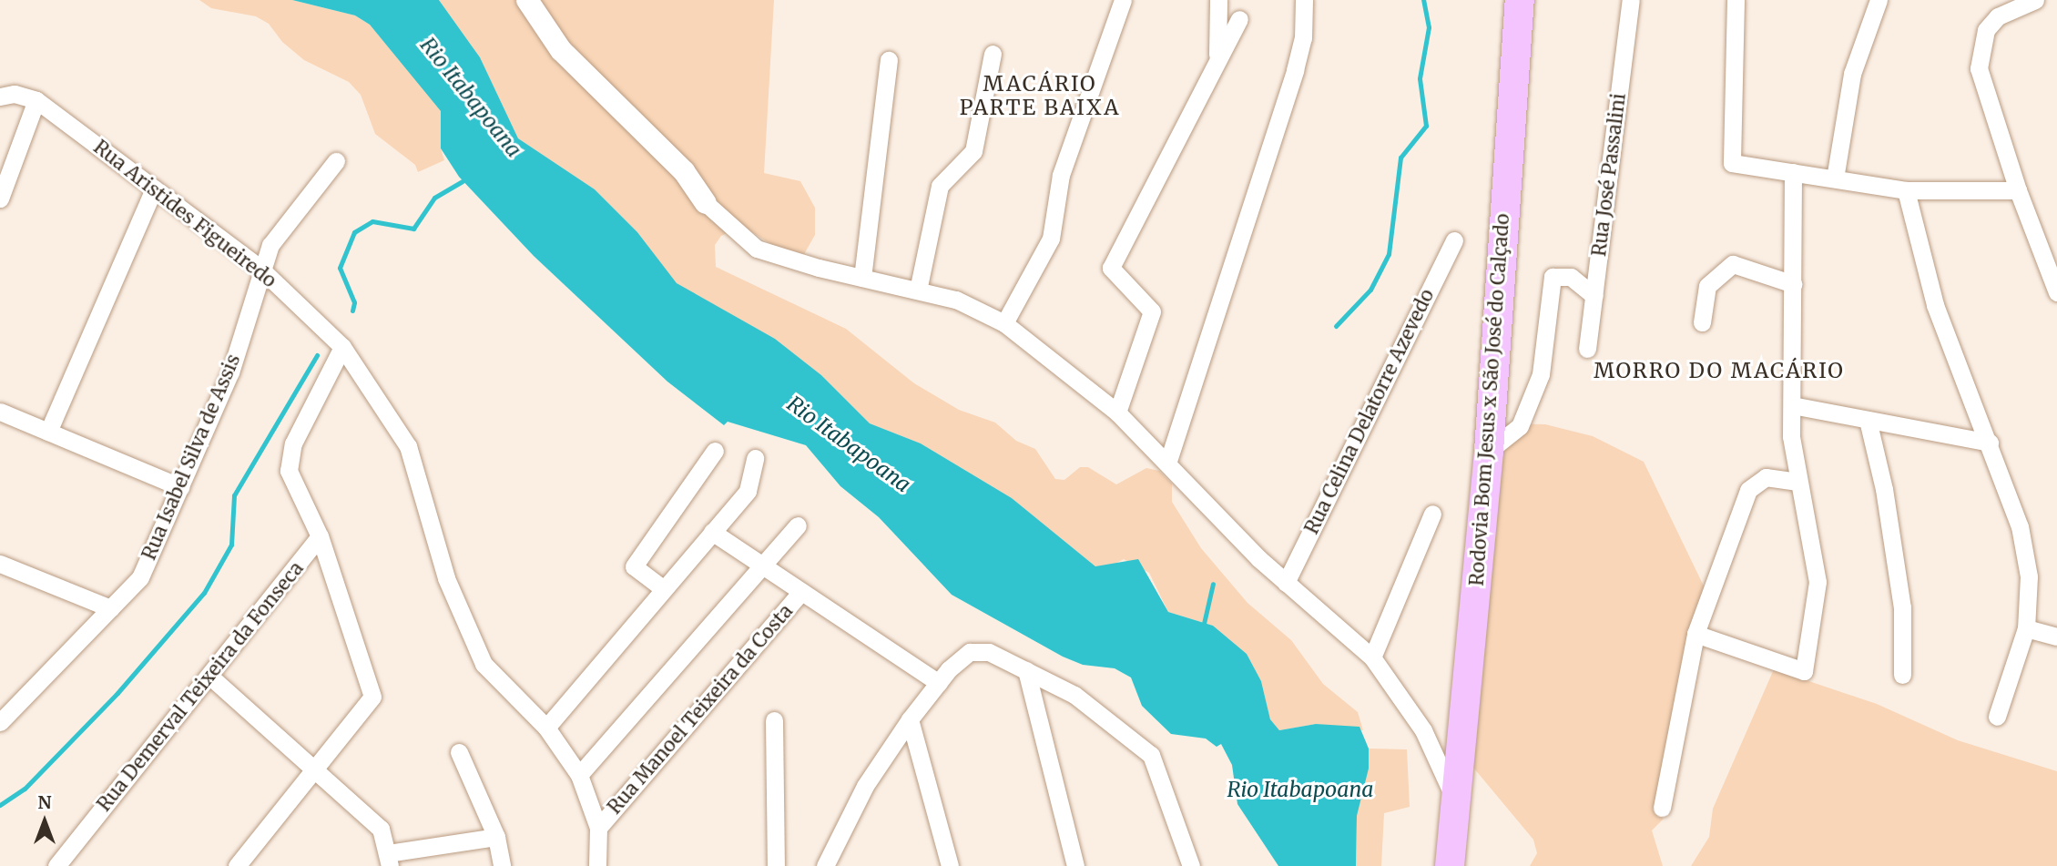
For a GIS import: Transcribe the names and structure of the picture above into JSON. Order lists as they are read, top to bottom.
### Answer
{
  "streets": {
    "main road": ["Rodovia Bom Jesus x São José do Calçado"],
    "street": [
      "Rua José Passalini",
      "Rua Aristides Figueiredo",
      "Rua Celina Delatorre Azevedo",
      "Rua Isabel Silva de Assis",
      "Rua Demerval Teixeira da Fonseca",
      "Rua Manoel Teixeira da Costa"
    ]
  },
  "crossings": [
    ["Rua Aristides Figueiredo", "Rua Isabel Silva de Assis"],
    ["Rua Aristides Figueiredo", "Rua Manoel Teixeira da Costa"]
  ],
  "districts": ["MACÁRIO PARTE BAIXA", "MORRO DO MACÁRIO"],
  "water": ["Rio Itabapoana"],
  "north": "top"
}
